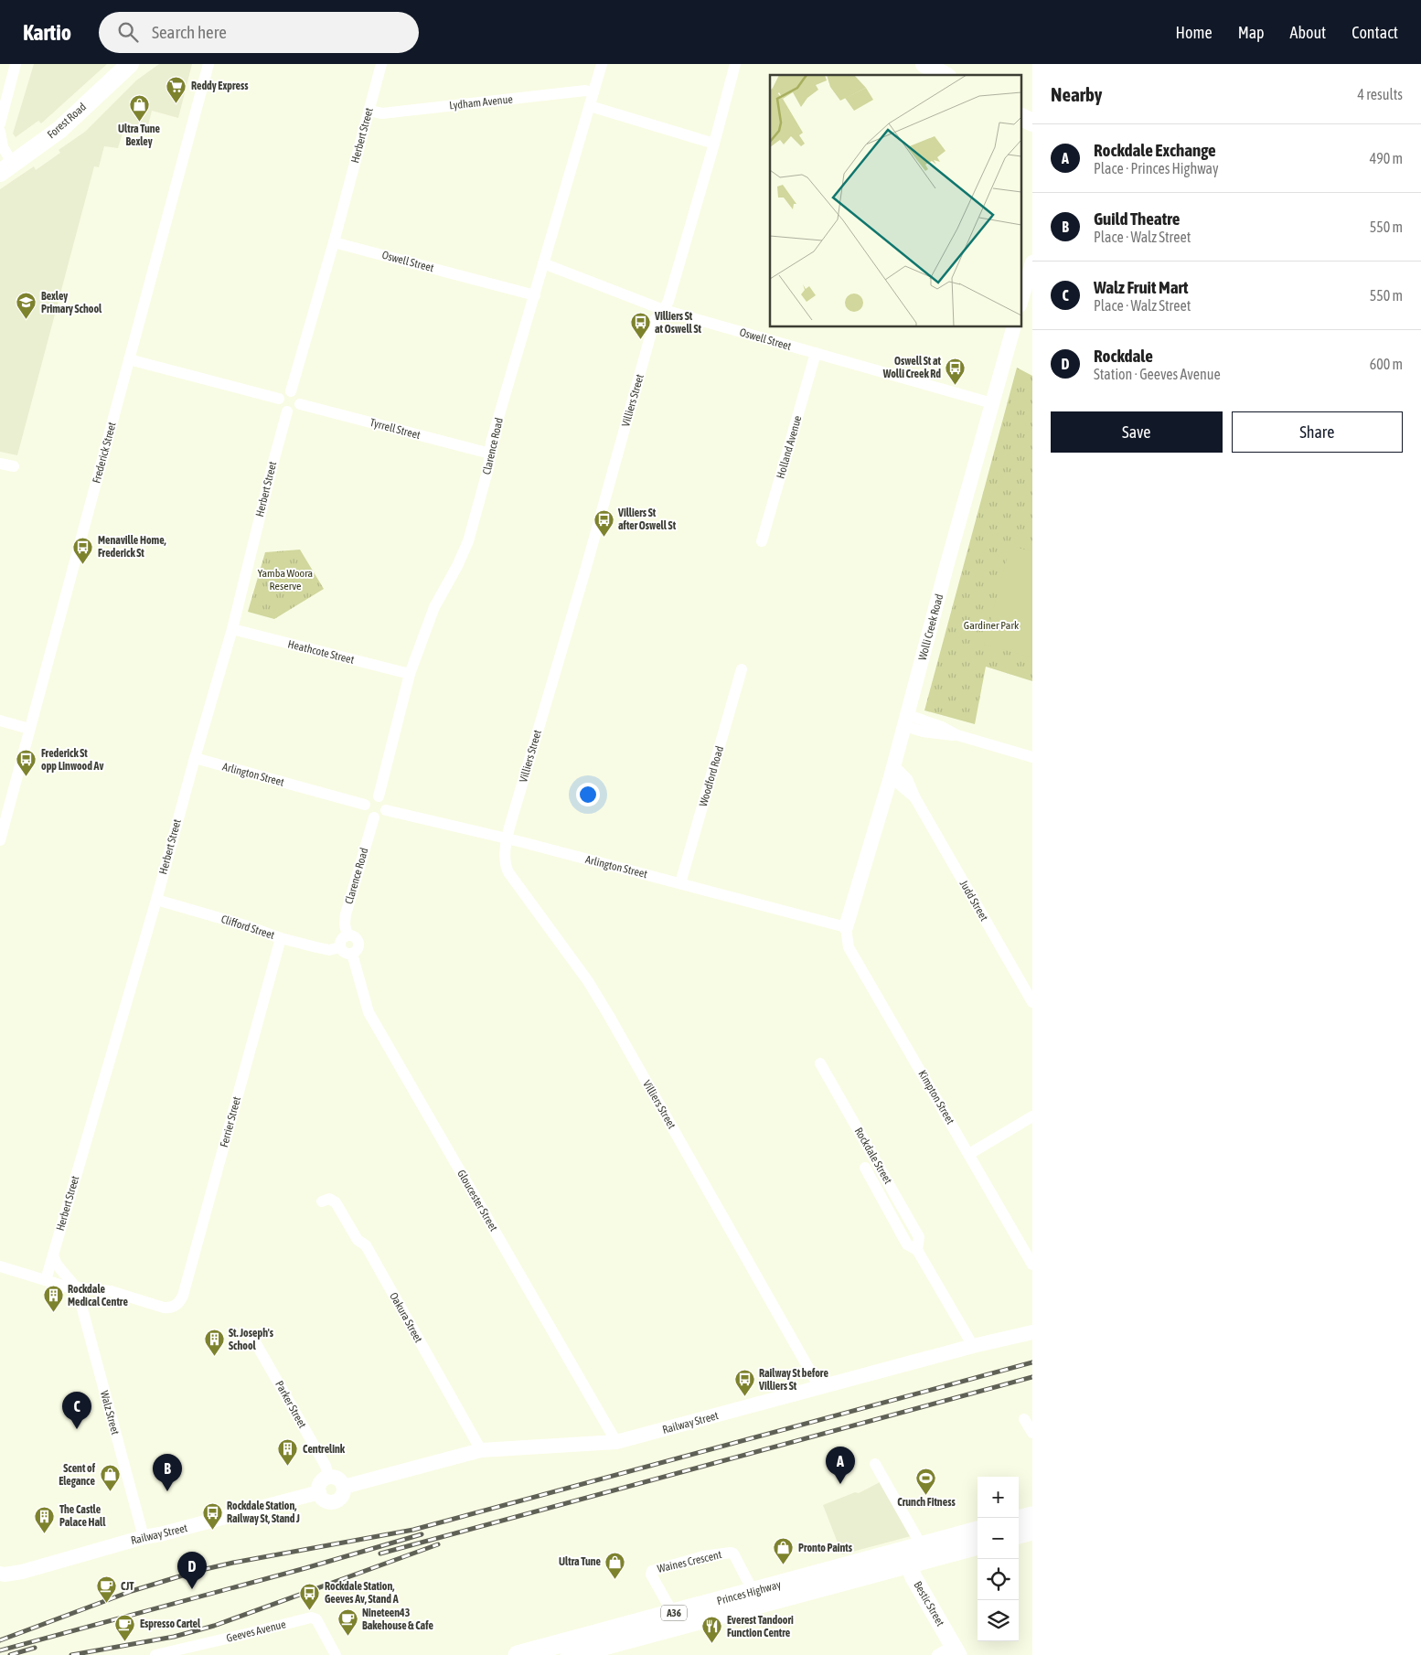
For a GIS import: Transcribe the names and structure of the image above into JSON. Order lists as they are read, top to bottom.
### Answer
{
  "streets": {
    "highway": ["Princes Highway", "A36"],
    "main road": ["Forest Road", "Bestic Street"],
    "street": [
      "Lydham Avenue",
      "Herbert Street",
      "Oswell Street",
      "Villiers Street",
      "Tyrrell Street",
      "Clarence Road",
      "Holland Avenue",
      "Frederick Street",
      "Wolli Creek Road",
      "Heathcote Street",
      "Arlington Street",
      "Woodford Road",
      "Judd Street",
      "Clifford Street",
      "Kimpton Street",
      "Ferrier Street",
      "Rockdale Street",
      "Gloucester Street",
      "Oakura Street",
      "Parker Street",
      "Walz Street",
      "Railway Street",
      "Waines Crescent",
      "Geeves Avenue"
    ]
  },
  "crossings": [
    ["Lydham Avenue", "Herbert Street"],
    ["Lydham Avenue", "Clarence Road"],
    ["Herbert Street", "Oswell Street"],
    ["Herbert Street", "Tyrrell Street"],
    ["Herbert Street", "Heathcote Street"],
    ["Herbert Street", "Arlington Street"],
    ["Herbert Street", "Clifford Street"],
    ["Oswell Street", "Villiers Street"],
    ["Oswell Street", "Clarence Road"],
    ["Oswell Street", "Holland Avenue"],
    ["Oswell Street", "Wolli Creek Road"],
    ["Villiers Street", "Arlington Street"],
    ["Villiers Street", "Railway Street"],
    ["Tyrrell Street", "Clarence Road"],
    ["Clarence Road", "Heathcote Street"],
    ["Clarence Road", "Arlington Street"],
    ["Clarence Road", "Clifford Street"],
    ["Clarence Road", "Gloucester Street"],
    ["Wolli Creek Road", "Arlington Street"],
    ["Wolli Creek Road", "Judd Street"],
    ["Wolli Creek Road", "Kimpton Street"],
    ["Arlington Street", "Woodford Road"],
    ["Arlington Street", "Kimpton Street"],
    ["Clifford Street", "Ferrier Street"],
    ["Clifford Street", "Gloucester Street"],
    ["Ferrier Street", "Walz Street"],
    ["Rockdale Street", "Railway Street"],
    ["Gloucester Street", "Railway Street"],
    ["Oakura Street", "Railway Street"],
    ["Parker Street", "Railway Street"],
    ["Walz Street", "Railway Street"],
    ["Waines Crescent", "Princes Highway"],
    ["Princes Highway", "Bestic Street"]
  ],
  "parks": ["Yamba Woora Reserve", "Gardiner Park"],
  "places": {
    "supermarket": ["Reddy Express"],
    "shop": [
      "Ultra Tune Bexley",
      "Scent of Elegance",
      "Pronto Paints",
      "Ultra Tune"
    ],
    "school or university": ["Bexley Primary School"],
    "bus stop": [
      "Villiers St at Oswell St",
      "Oswell St at Wolli Creek Rd",
      "Villiers St after Oswell St",
      "Menaville Home, Frederick St",
      "Frederick St opp Linwood Av",
      "Railway St before Villiers St",
      "Rockdale Station, Railway St, Stand J",
      "Rockdale Station, Geeves Av, Stand A"
    ],
    "building": [
      "Rockdale Medical Centre",
      "St. Joseph's School",
      "Centrelink",
      "The Castle Palace Hall"
    ],
    "sports": ["Crunch Fitness"],
    "cafe": ["CJT", "Nineteen43 Bakehouse & Cafe", "Espresso Cartel"],
    "restaurant": ["Everest Tandoori Function Centre"]
  },
  "page": {
    "header": "Kartio",
    "search": "Search here",
    "nav": [
      "Home",
      "Map",
      "About",
      "Contact"
    ],
    "heading": ["Nearby", "4 results"],
    "list": [
      {
        "mark": "A",
        "name": "Rockdale Exchange",
        "note": "Place · Princes Highway",
        "value": "490 m"
      },
      {
        "mark": "B",
        "name": "Guild Theatre",
        "note": "Place · Walz Street",
        "value": "550 m"
      },
      {
        "mark": "C",
        "name": "Walz Fruit Mart",
        "note": "Place · Walz Street",
        "value": "550 m"
      },
      {
        "mark": "D",
        "name": "Rockdale",
        "note": "Station · Geeves Avenue",
        "value": "600 m"
      }
    ],
    "buttons": ["Save", "Share"],
    "pins": [
      "C",
      "A",
      "B",
      "D"
    ],
    "map_buttons": ["+", "−"]
  }
}
